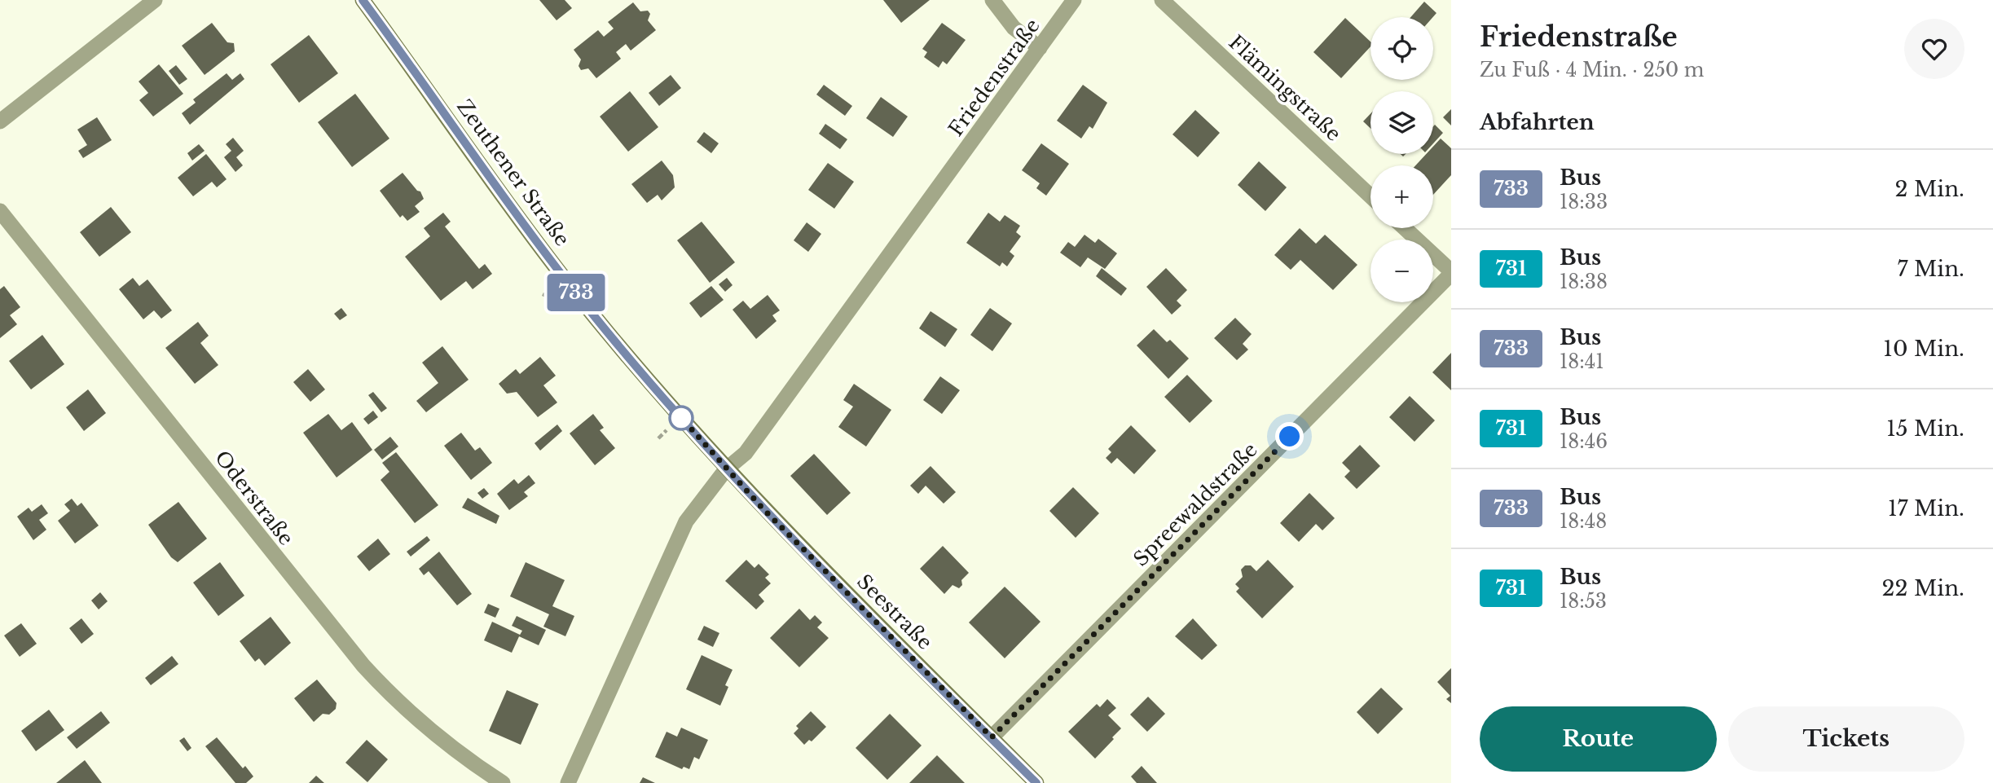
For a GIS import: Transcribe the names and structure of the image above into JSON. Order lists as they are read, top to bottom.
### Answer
{
  "streets": {
    "main road": ["Zeuthener Straße", "Seestraße"],
    "street": [
      "Friedenstraße",
      "Flämingstraße",
      "Oderstraße",
      "Spreewaldstraße"
    ]
  },
  "crossings": [
    ["Friedenstraße", "Zeuthener Straße"],
    ["Friedenstraße", "Seestraße"],
    ["Zeuthener Straße", "Seestraße"],
    ["Spreewaldstraße", "Seestraße"]
  ],
  "lines": ["bus line 733"],
  "page": {
    "on_map": "733",
    "heading": [
      ["Friedenstraße", "Zu Fuß · 4 Min. · 250 m"],
      "Abfahrten"
    ],
    "map_buttons": ["+", "−"],
    "list": [
      {
        "mark": "733",
        "name": "Bus",
        "note": "18:33",
        "value": "2 Min."
      },
      {
        "mark": "731",
        "name": "Bus",
        "note": "18:38",
        "value": "7 Min."
      },
      {
        "mark": "733",
        "name": "Bus",
        "note": "18:41",
        "value": "10 Min."
      },
      {
        "mark": "731",
        "name": "Bus",
        "note": "18:46",
        "value": "15 Min."
      },
      {
        "mark": "733",
        "name": "Bus",
        "note": "18:48",
        "value": "17 Min."
      },
      {
        "mark": "731",
        "name": "Bus",
        "note": "18:53",
        "value": "22 Min."
      }
    ],
    "buttons": ["Route", "Tickets"]
  }
}
